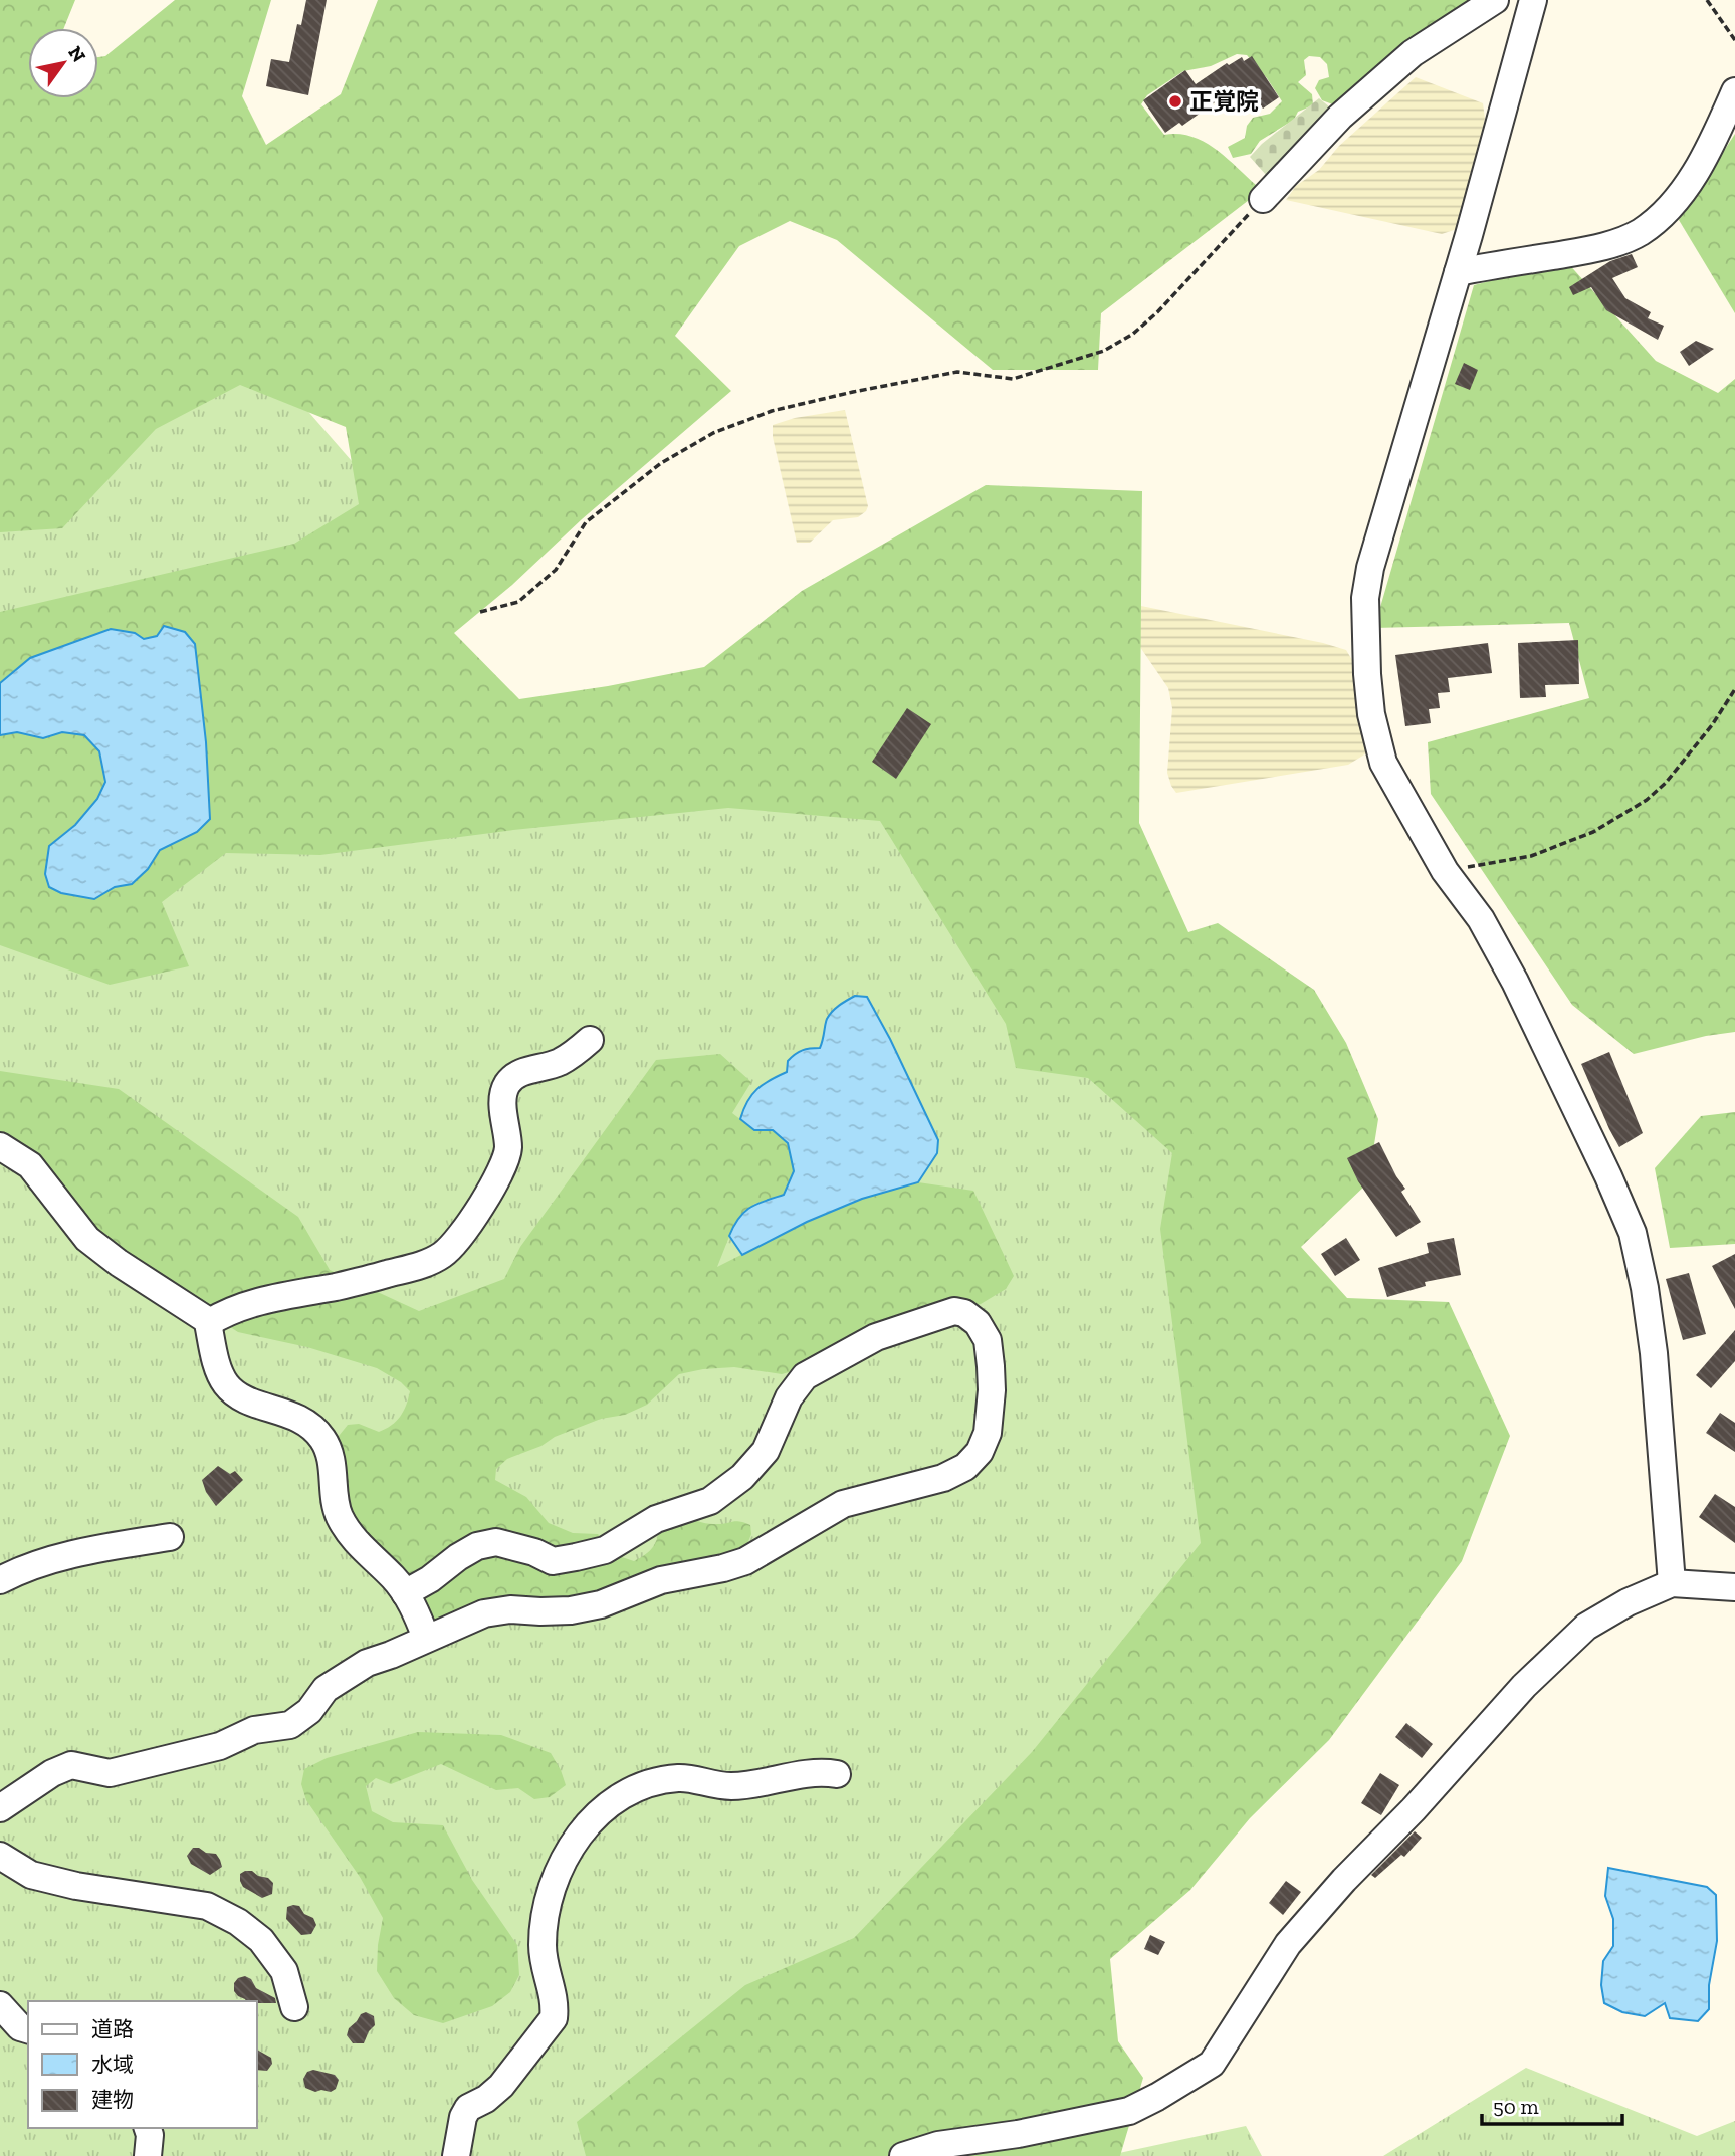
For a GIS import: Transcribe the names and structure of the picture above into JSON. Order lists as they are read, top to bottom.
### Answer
{
  "places": ["正覚院"],
  "legend": ["道路", "水域", "建物"],
  "scale_bar": "50 m",
  "north": "top right"
}
